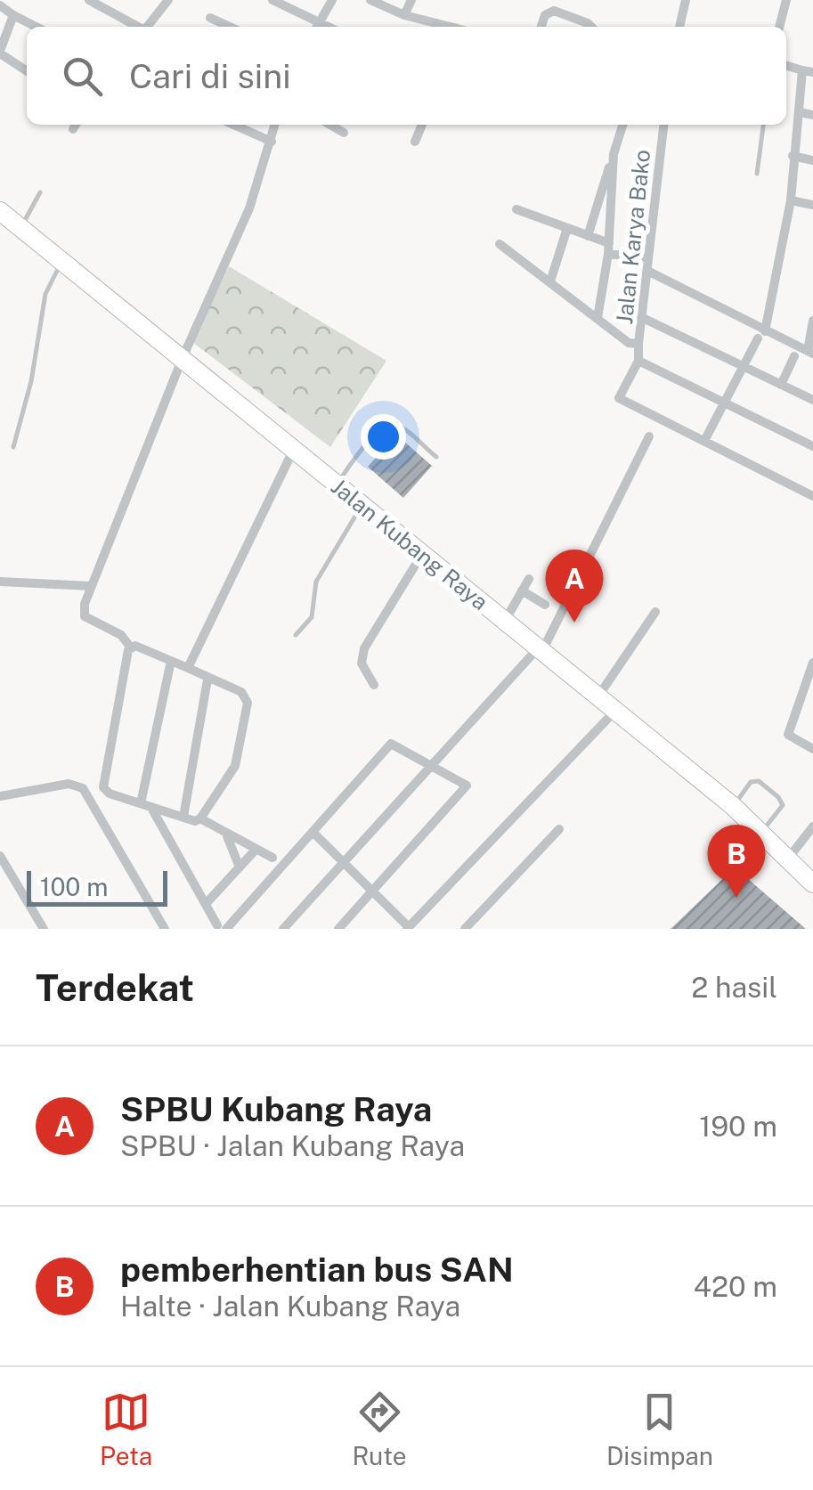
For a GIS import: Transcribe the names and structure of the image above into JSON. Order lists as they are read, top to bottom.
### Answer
{
  "streets": {
    "highway": ["Jalan Kubang Raya"],
    "street": ["Jalan Karya Bako"]
  },
  "scale_bar": "100 m",
  "page": {
    "search": "Cari di sini",
    "pins": ["A", "B"],
    "scale": "100 m",
    "heading": ["Terdekat", "2 hasil"],
    "list": [
      {
        "mark": "A",
        "name": "SPBU Kubang Raya",
        "note": "SPBU · Jalan Kubang Raya",
        "value": "190 m"
      },
      {
        "mark": "B",
        "name": "pemberhentian bus SAN",
        "note": "Halte · Jalan Kubang Raya",
        "value": "420 m"
      }
    ],
    "nav": ["Peta", "Rute", "Disimpan"]
  }
}
